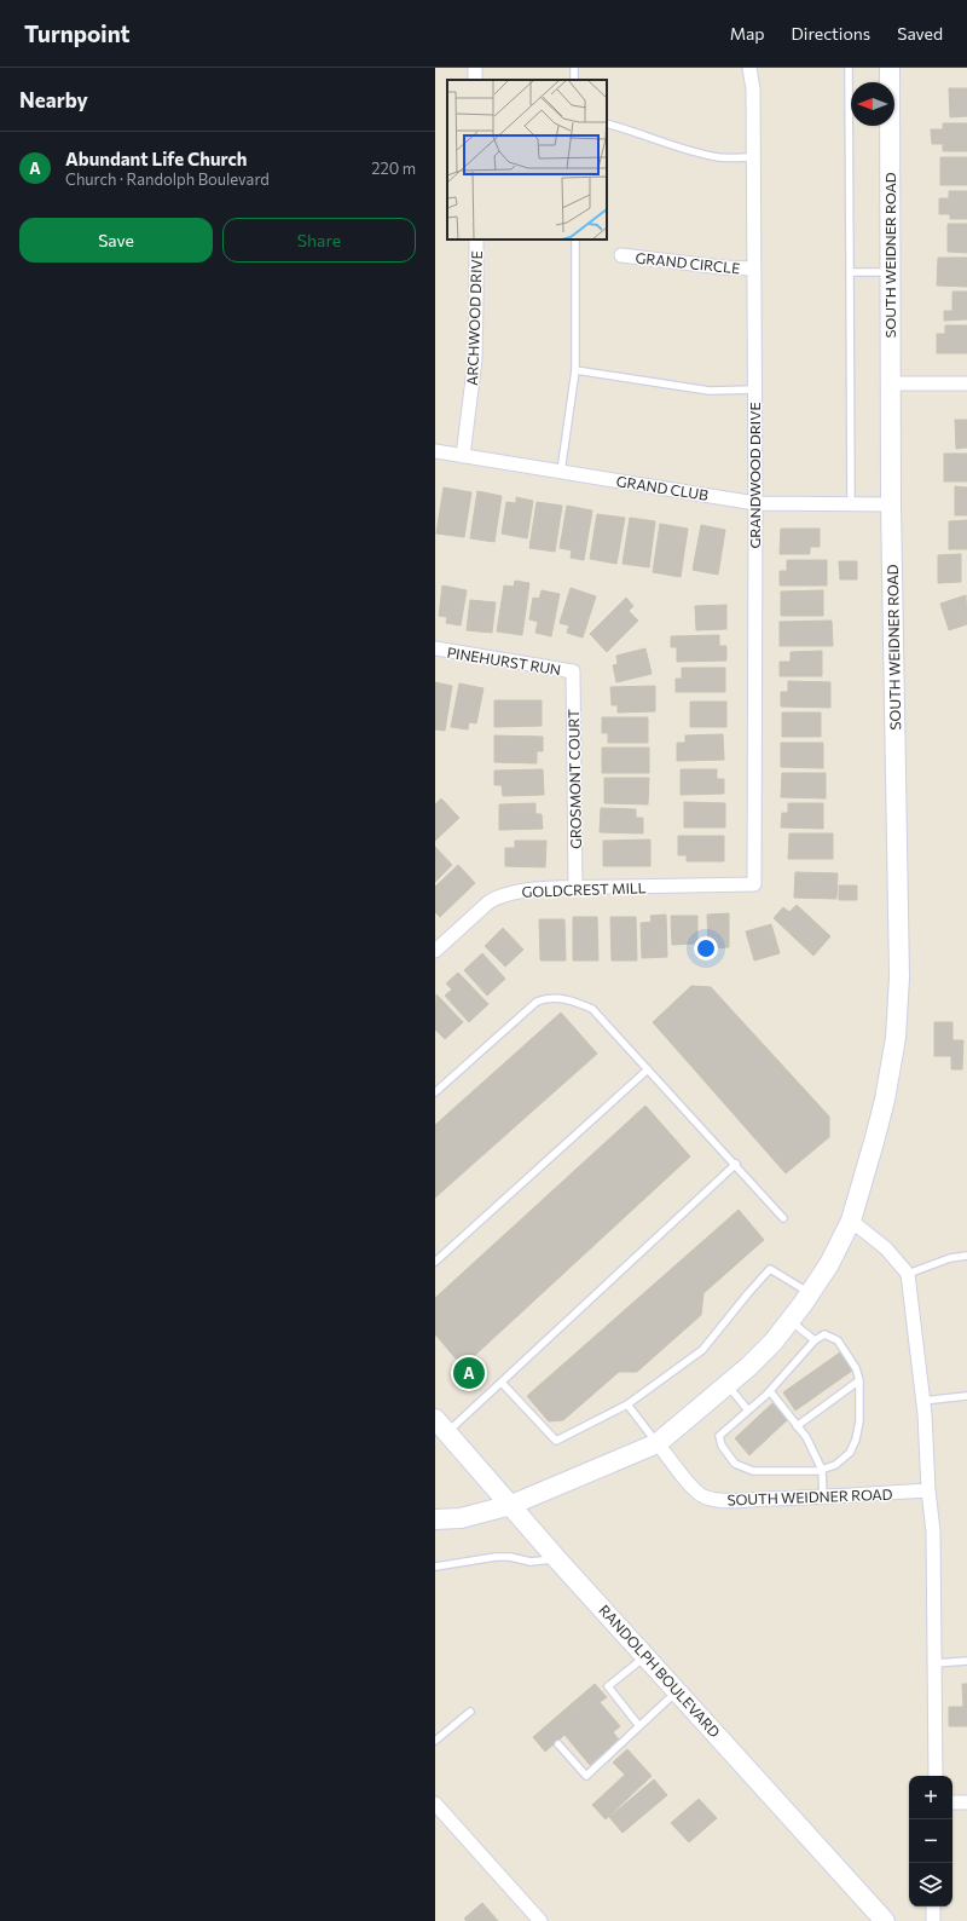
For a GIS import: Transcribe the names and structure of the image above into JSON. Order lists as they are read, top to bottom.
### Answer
{
  "streets": {
    "main road": ["SOUTH WEIDNER ROAD", "RANDOLPH BOULEVARD"],
    "street": [
      "GRAND CIRCLE",
      "ARCHWOOD DRIVE",
      "GRANDWOOD DRIVE",
      "GRAND CLUB",
      "PINEHURST RUN",
      "GROSMONT COURT",
      "GOLDCREST MILL"
    ]
  },
  "crossings": [
    ["SOUTH WEIDNER ROAD", "GRAND CLUB"],
    ["SOUTH WEIDNER ROAD", "RANDOLPH BOULEVARD"],
    ["GRAND CIRCLE", "GRANDWOOD DRIVE"],
    ["ARCHWOOD DRIVE", "GRAND CLUB"],
    ["GRANDWOOD DRIVE", "GRAND CLUB"],
    ["GRANDWOOD DRIVE", "GOLDCREST MILL"],
    ["PINEHURST RUN", "GROSMONT COURT"],
    ["GROSMONT COURT", "GOLDCREST MILL"]
  ],
  "north": "left",
  "page": {
    "header": "Turnpoint",
    "nav": ["Map", "Directions", "Saved"],
    "heading": "Nearby",
    "list": [
      {
        "mark": "A",
        "name": "Abundant Life Church",
        "note": "Church · Randolph Boulevard",
        "value": "220 m"
      }
    ],
    "buttons": ["Save", "Share"],
    "pins": "A",
    "map_buttons": ["+", "−"]
  }
}
